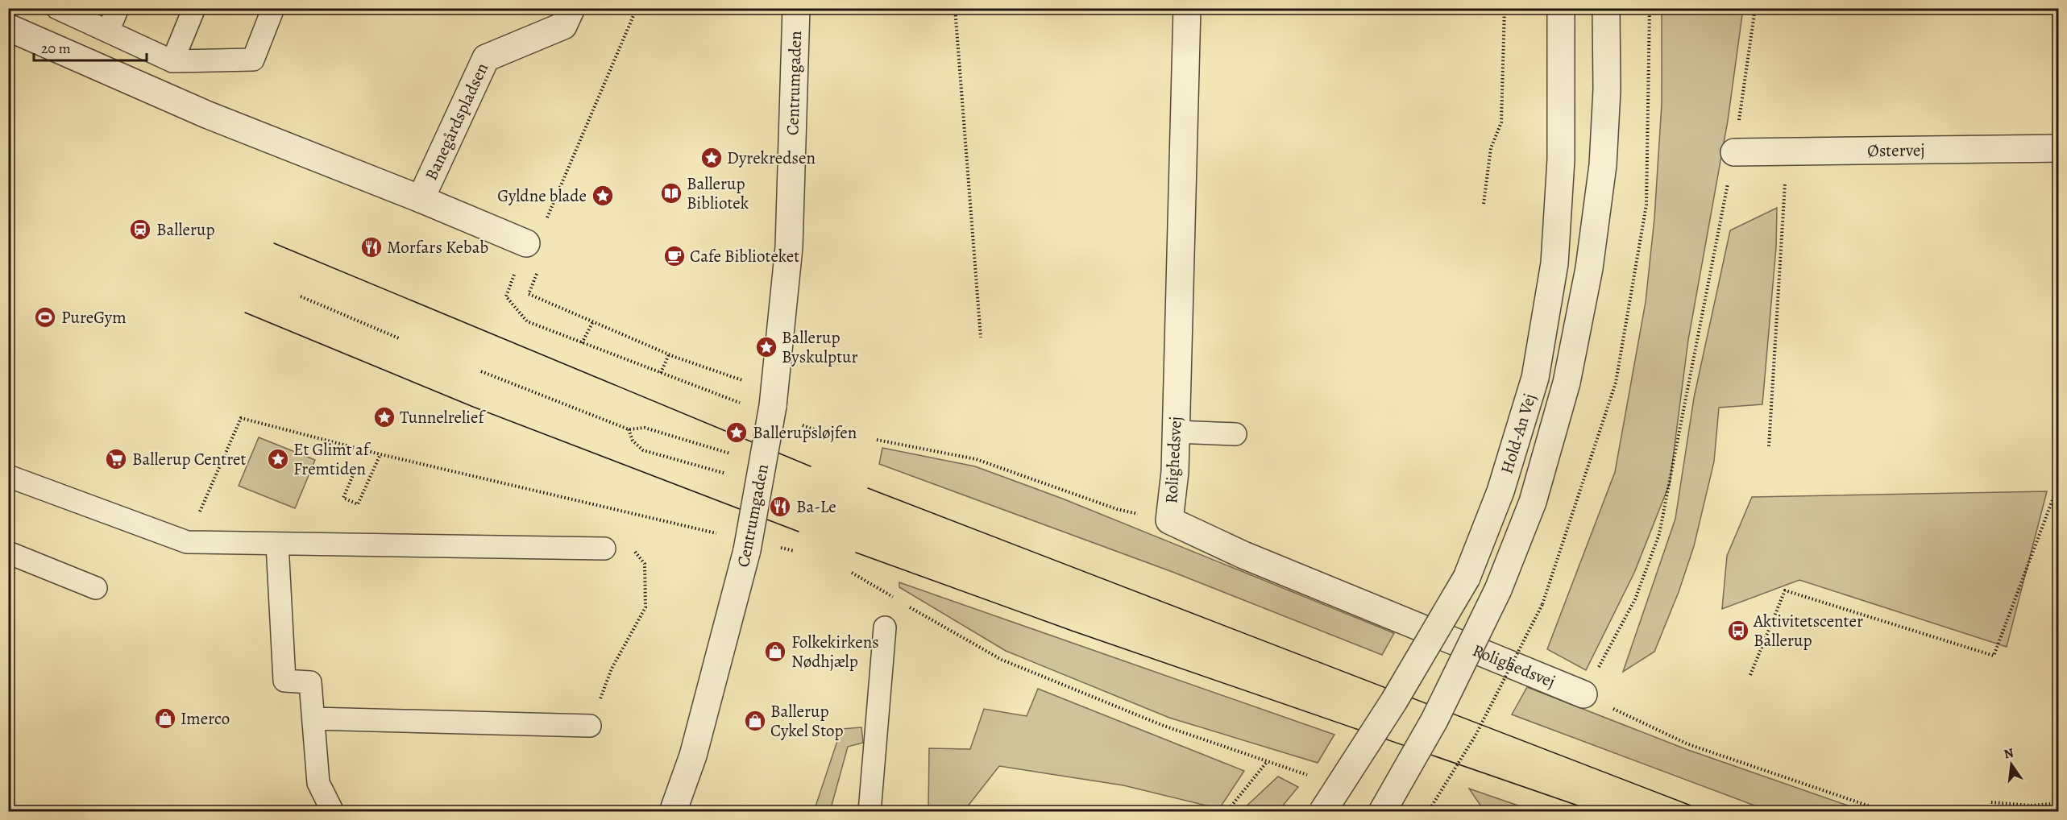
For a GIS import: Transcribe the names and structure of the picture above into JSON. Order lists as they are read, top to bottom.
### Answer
{
  "streets": {
    "street": [
      "Centrumgaden",
      "Banegårdspladsen",
      "Østervej",
      "Hold-An Vej",
      "Rolighedsvej"
    ]
  },
  "places": {
    "place": [
      "Dyrekredsen",
      "Gyldne blade",
      "Ballerup Byskulptur",
      "Tunnelrelief",
      "Ballerupsløjfen",
      "Et Glimt af Fremtiden"
    ],
    "library": ["Ballerup Bibliotek"],
    "station": ["Ballerup"],
    "restaurant": ["Morfars Kebab", "Ba-Le"],
    "cafe": ["Cafe Biblioteket"],
    "sports": ["PureGym"],
    "supermarket": ["Ballerup Centret"],
    "bus stop": ["Aktivitetscenter Ballerup"],
    "shop": ["Folkekirkens Nødhjælp", "Imerco", "Ballerup Cykel Stop"]
  },
  "scale_bar": "20 m",
  "north": "top"
}
